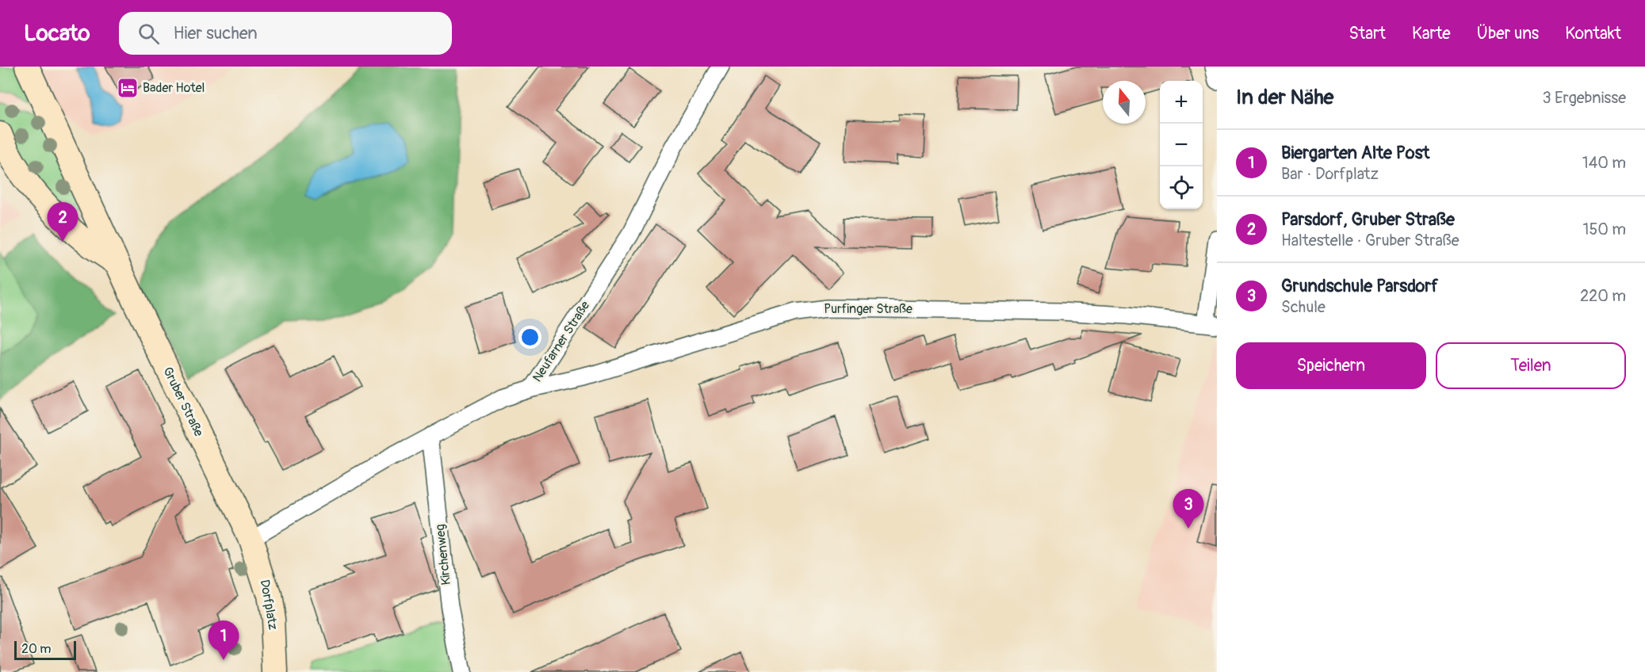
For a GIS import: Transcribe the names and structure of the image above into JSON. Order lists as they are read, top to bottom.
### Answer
{
  "streets": {
    "street": [
      "Purfinger Straße",
      "Neufarner Straße",
      "Gruber Straße",
      "Kirchenweg",
      "Dorfplatz"
    ]
  },
  "crossings": [
    ["Purfinger Straße", "Neufarner Straße"],
    ["Neufarner Straße", "Gruber Straße"],
    ["Neufarner Straße", "Kirchenweg"],
    ["Neufarner Straße", "Dorfplatz"],
    ["Gruber Straße", "Dorfplatz"]
  ],
  "places": {
    "hotel": ["Bader Hotel"]
  },
  "scale_bar": "20 m",
  "north": "top",
  "page": {
    "header": "Locato",
    "search": "Hier suchen",
    "nav": [
      "Start",
      "Karte",
      "Über uns",
      "Kontakt"
    ],
    "heading": ["In der Nähe", "3 Ergebnisse"],
    "map_buttons": ["+", "−"],
    "list": [
      {
        "mark": "1",
        "name": "Biergarten Alte Post",
        "note": "Bar · Dorfplatz",
        "value": "140 m"
      },
      {
        "mark": "2",
        "name": "Parsdorf, Gruber Straße",
        "note": "Haltestelle · Gruber Straße",
        "value": "150 m"
      },
      {
        "mark": "3",
        "name": "Grundschule Parsdorf",
        "note": "Schule",
        "value": "220 m"
      }
    ],
    "pins": ["2", "3", "1"],
    "buttons": ["Speichern", "Teilen"],
    "scale": "20 m"
  }
}
